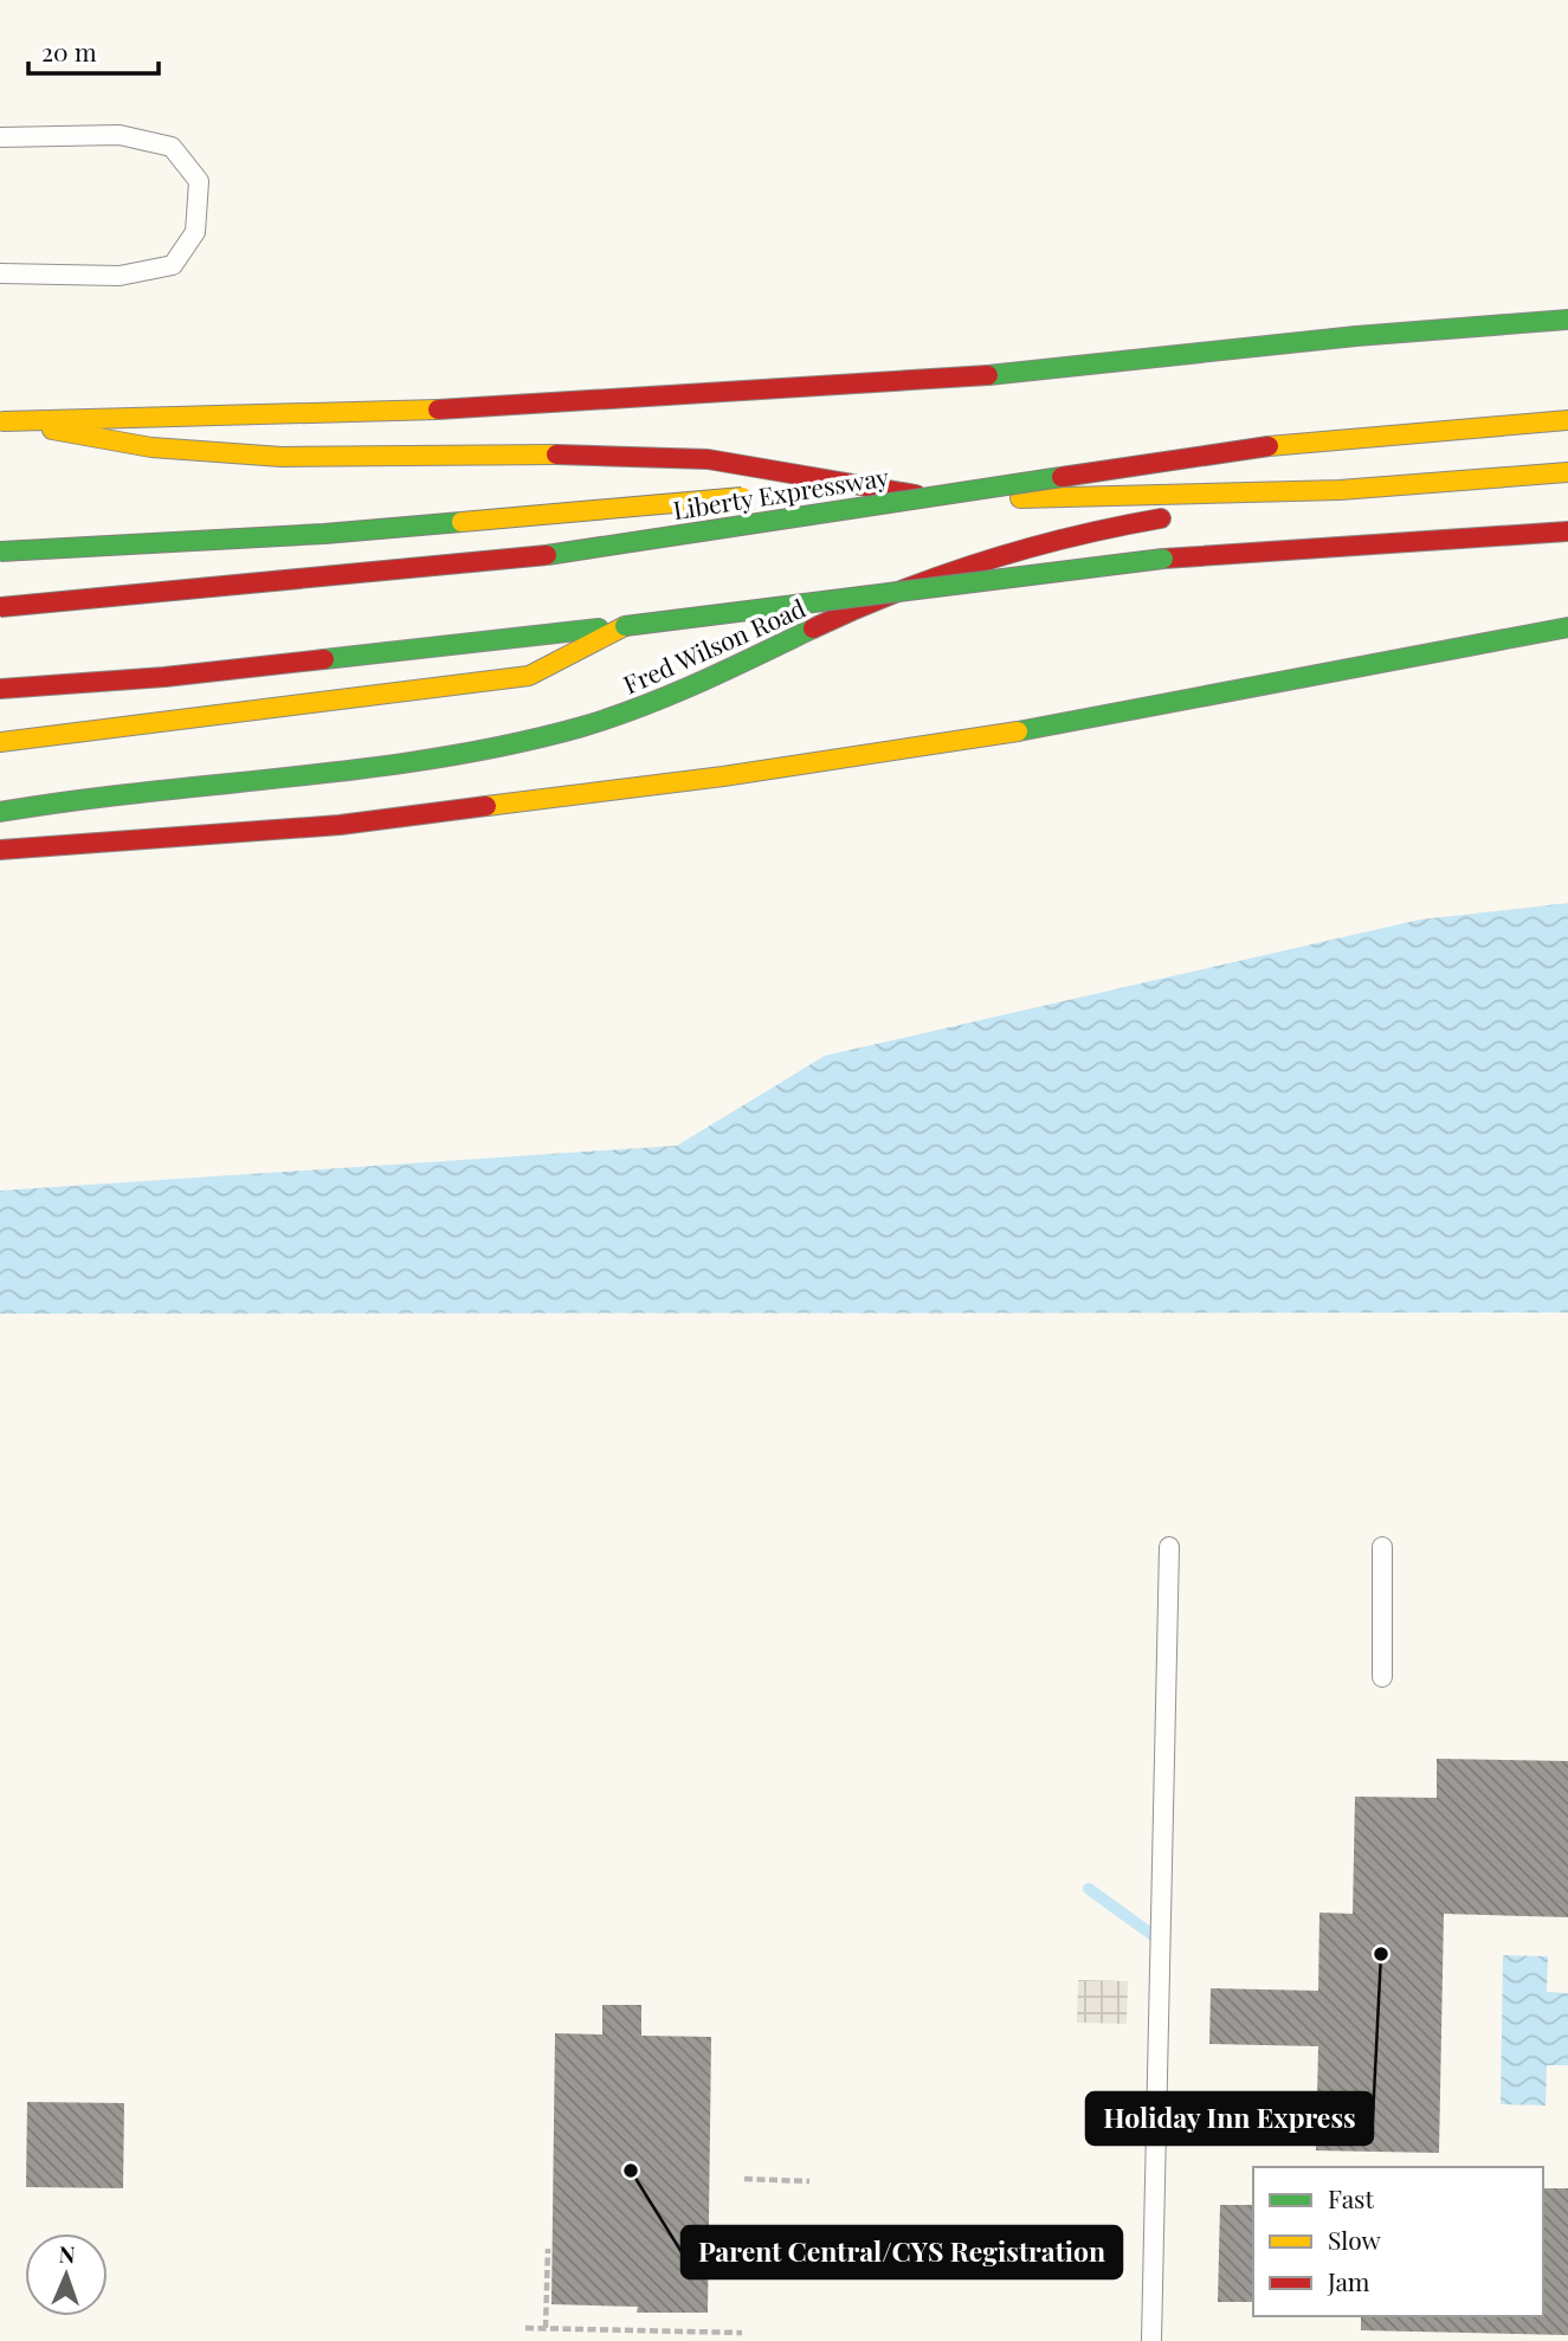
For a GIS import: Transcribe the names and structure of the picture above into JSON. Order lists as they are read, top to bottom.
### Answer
{
  "streets": {
    "main road": ["Liberty Expressway", "Fred Wilson Road"]
  },
  "places": ["Holiday Inn Express", "Parent Central/CYS Registration"],
  "legend": ["Fast", "Slow", "Jam"],
  "scale_bar": "20 m",
  "north": "top"
}
